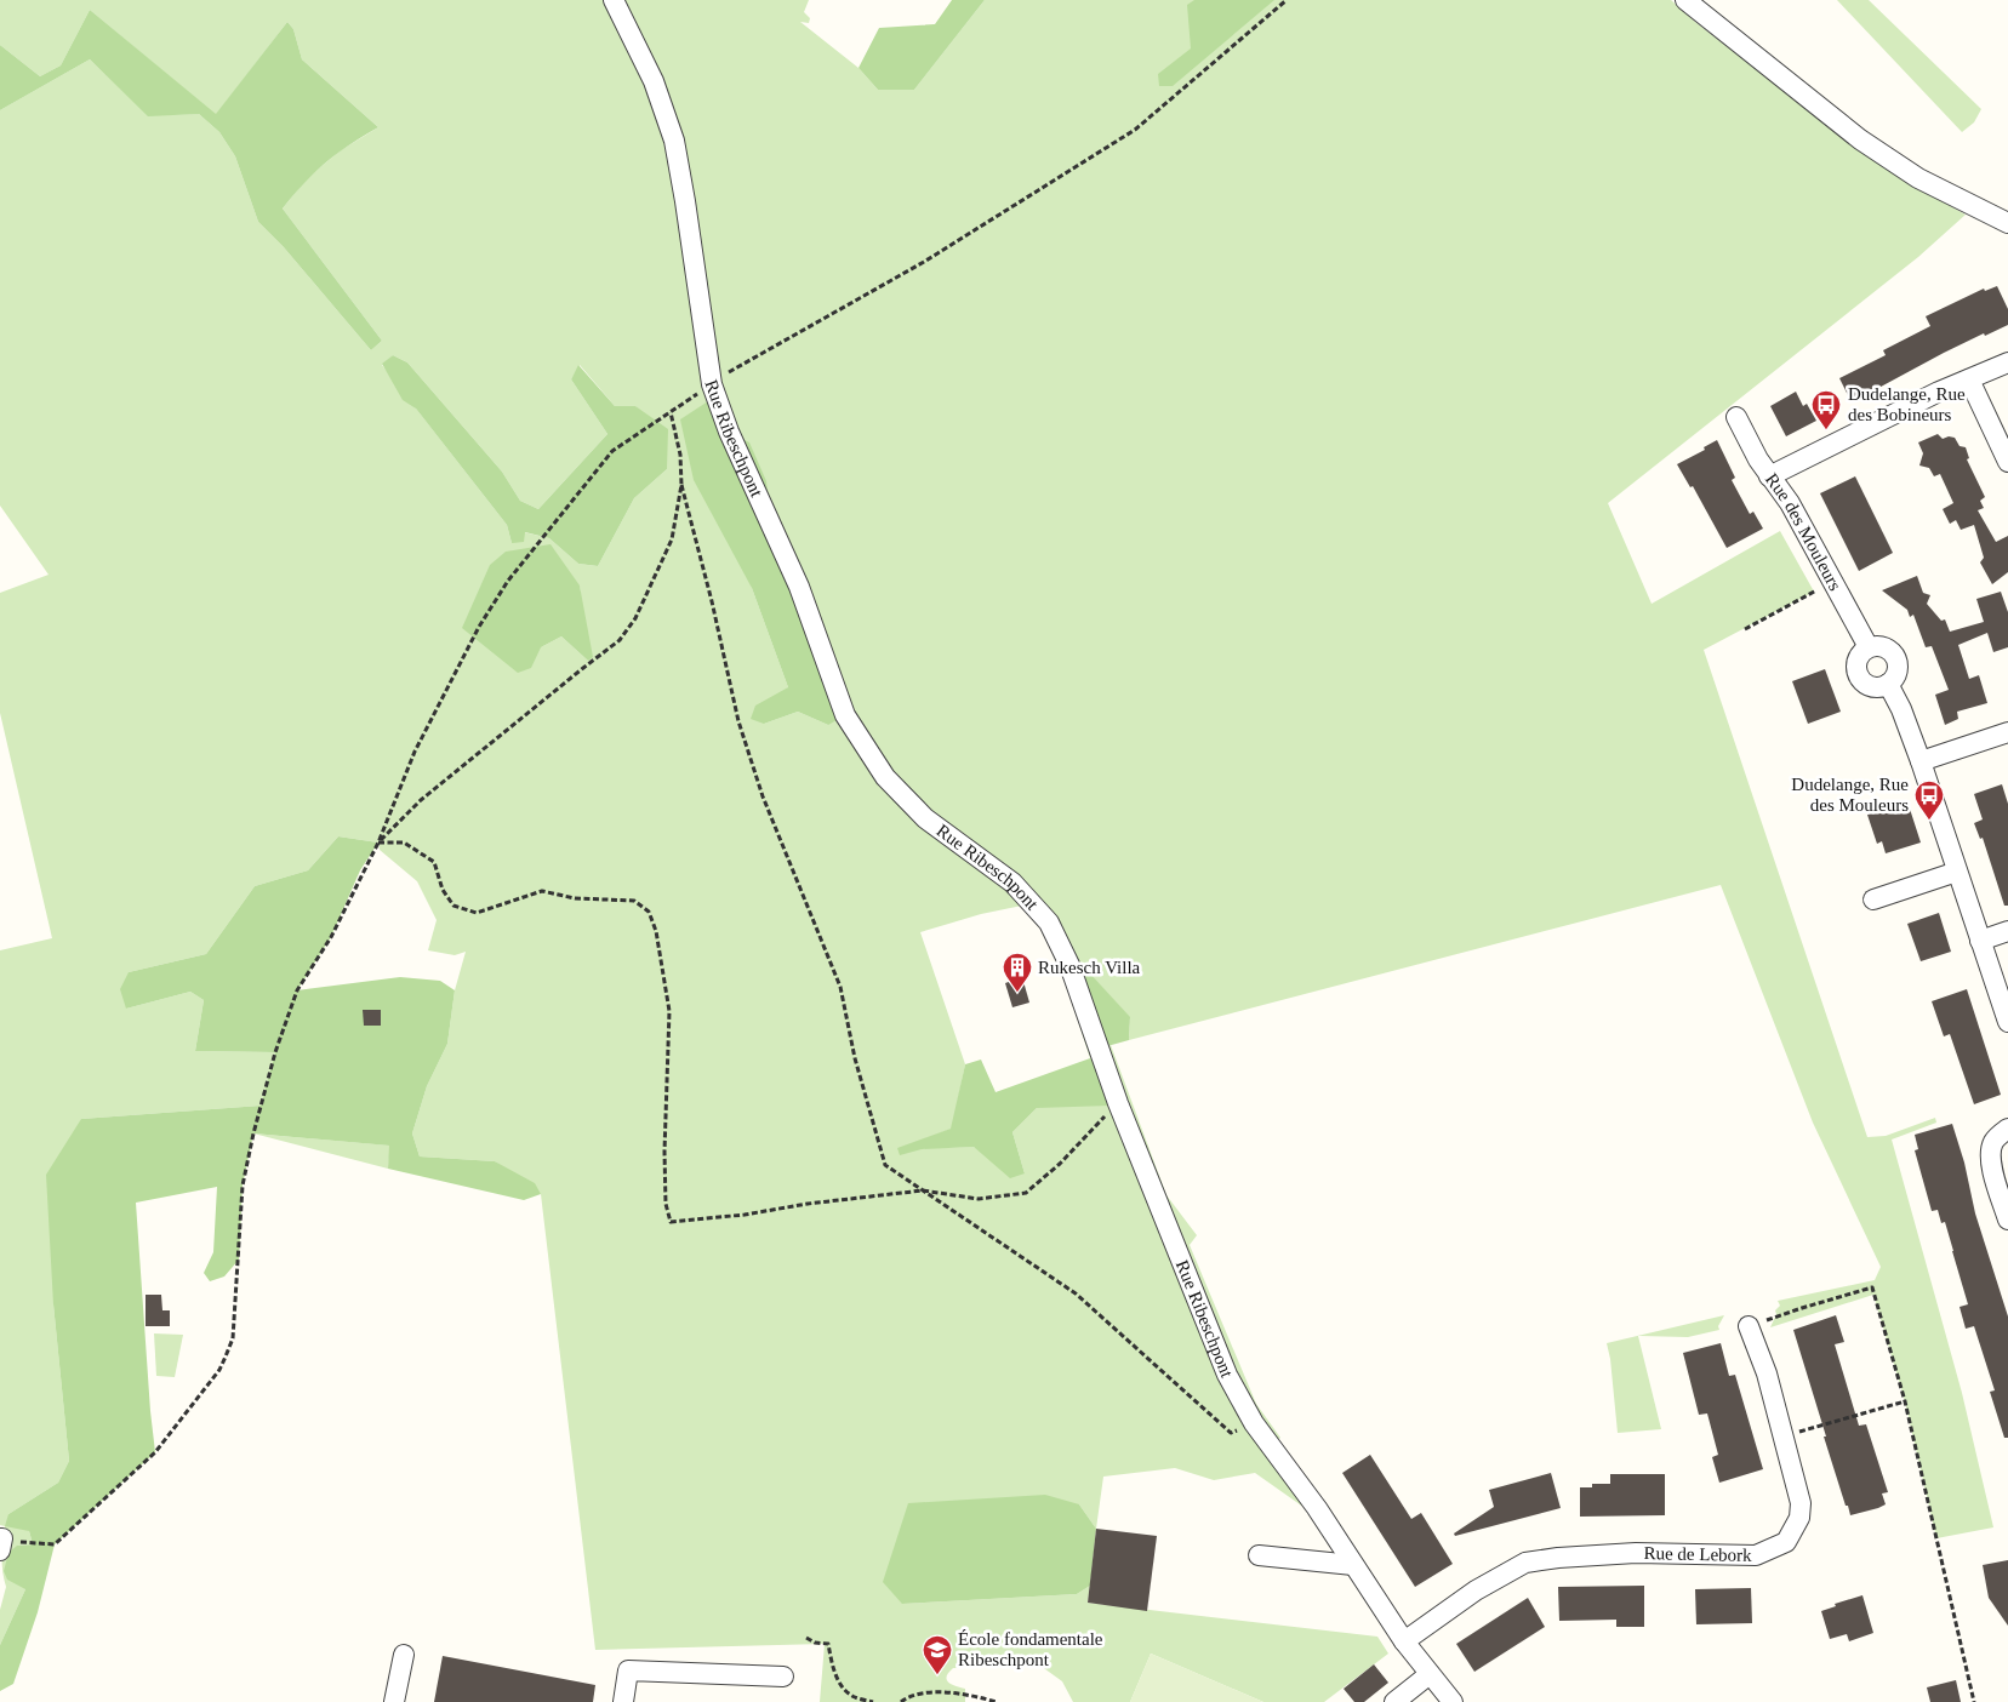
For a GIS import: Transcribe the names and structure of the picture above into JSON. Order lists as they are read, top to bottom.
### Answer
{
  "streets": {
    "street": ["Rue Ribeschpont", "Rue des Mouleurs", "Rue de Lebork"]
  },
  "crossings": [
    ["Rue Ribeschpont", "Rue de Lebork"]
  ],
  "places": {
    "bus stop": ["Dudelange, Rue des Bobineurs", "Dudelange, Rue des Mouleurs"],
    "building": ["Rukesch Villa"],
    "school or university": ["École fondamentale Ribeschpont"]
  }
}
